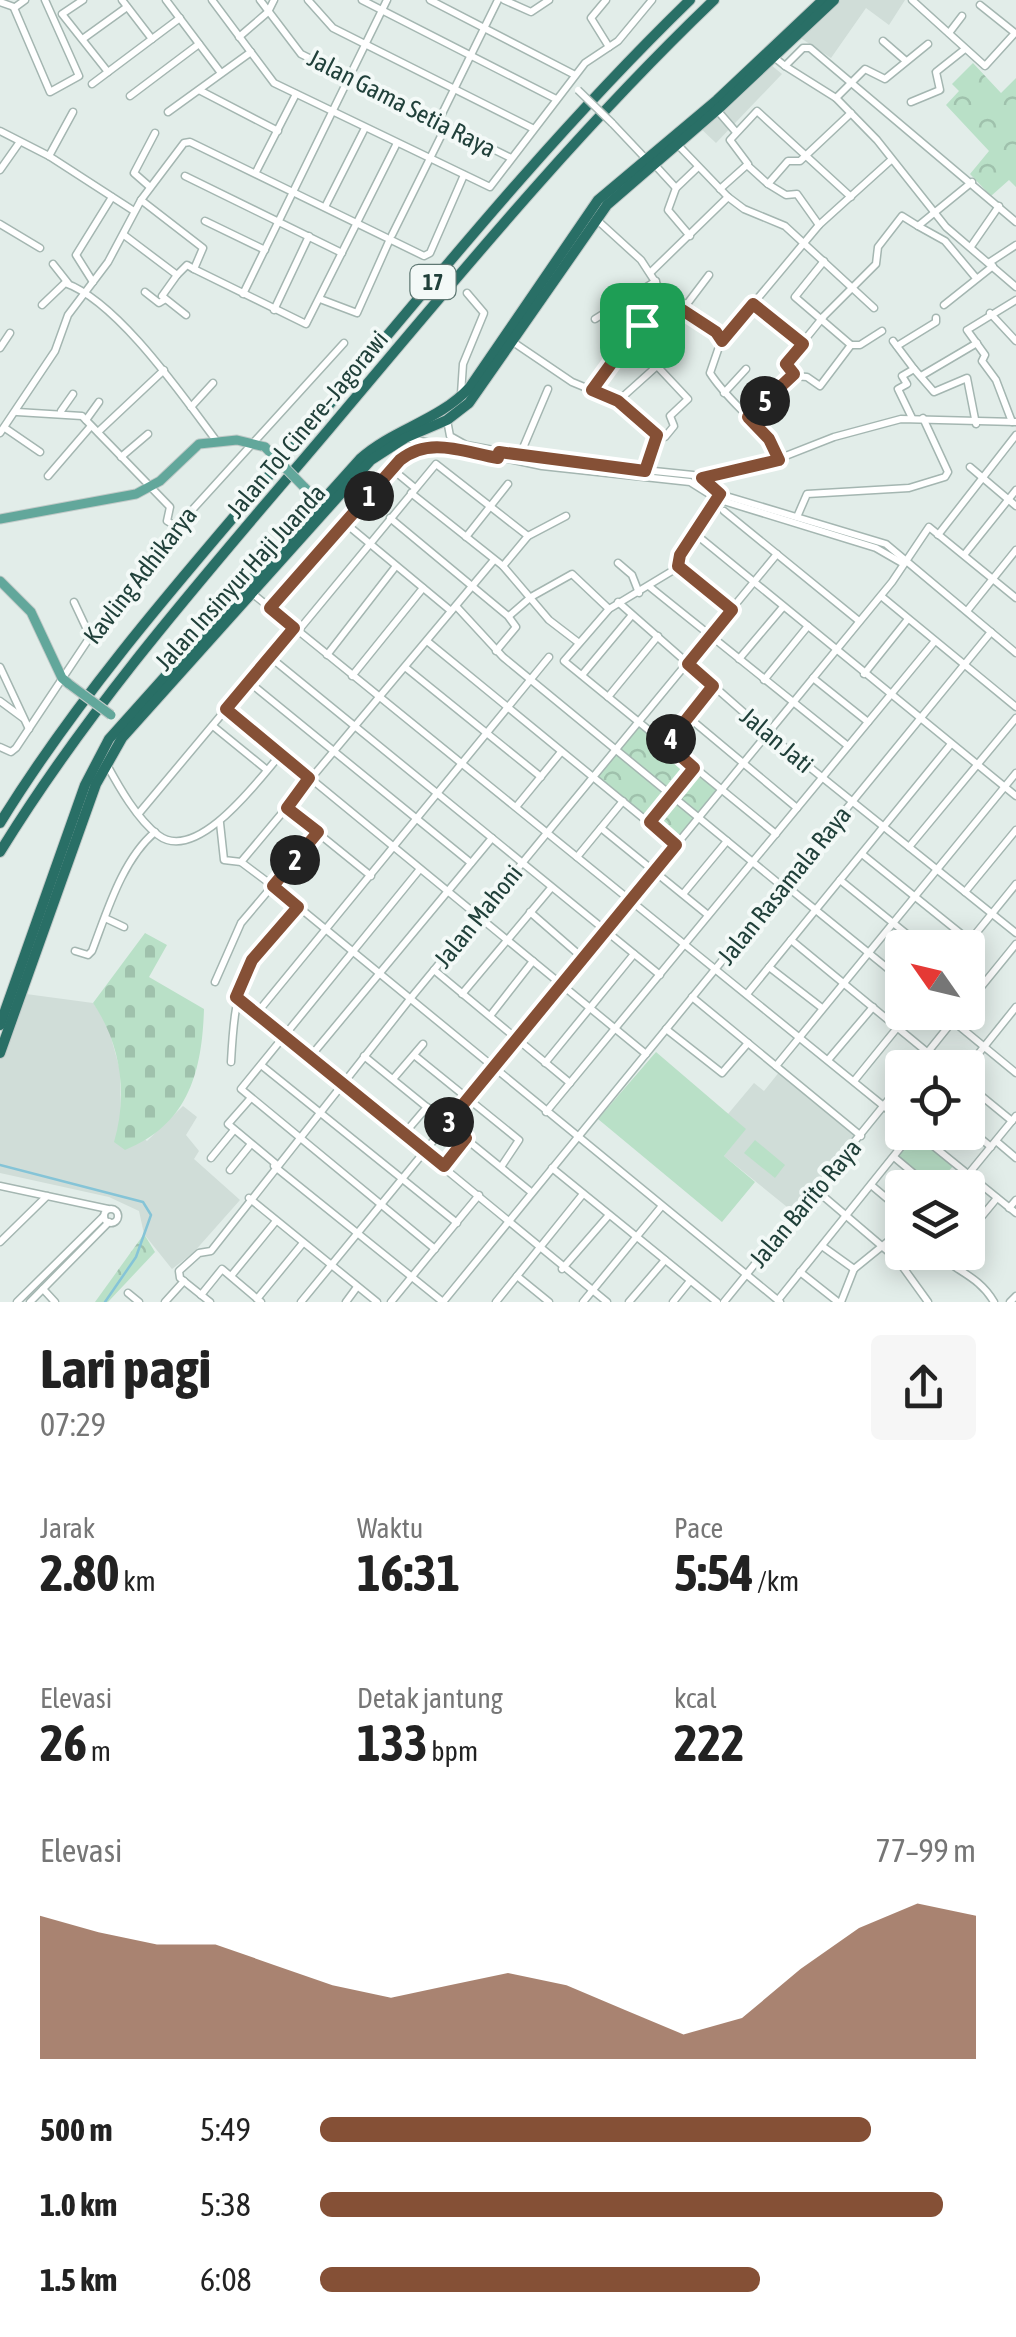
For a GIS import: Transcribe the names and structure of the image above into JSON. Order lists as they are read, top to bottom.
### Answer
{
  "streets": {
    "highway": ["17", "Jalan Tol Cinere–Jagorawi", "Jalan Insinyur Haji Juanda"],
    "street": [
      "Jalan Gama Setia Raya",
      "Kavling Adhikarya",
      "Jalan Jati",
      "Jalan Rasamala Raya",
      "Jalan Mahoni",
      "Jalan Barito Raya"
    ]
  },
  "crossings": [
    ["Jalan Jati", "Jalan Rasamala Raya"]
  ],
  "north": "top left",
  "page": {
    "pins": [
      "5",
      "1",
      "4",
      "2",
      "3"
    ],
    "heading": ["Lari pagi", "07:29"],
    "stats": [
      ["Jarak", "2.80 km"],
      ["Waktu", "16:31"],
      ["Pace", "5:54 /km"],
      ["Elevasi", "26 m"],
      ["Detak jantung", "133 bpm"],
      ["kcal", "222"]
    ],
    "chart": ["Elevasi", "77–99 m"],
    "list": [
      {
        "name": "500 m",
        "note": "5:49"
      },
      {
        "name": "1.0 km",
        "note": "5:38"
      },
      {
        "name": "1.5 km",
        "note": "6:08"
      }
    ]
  }
}
